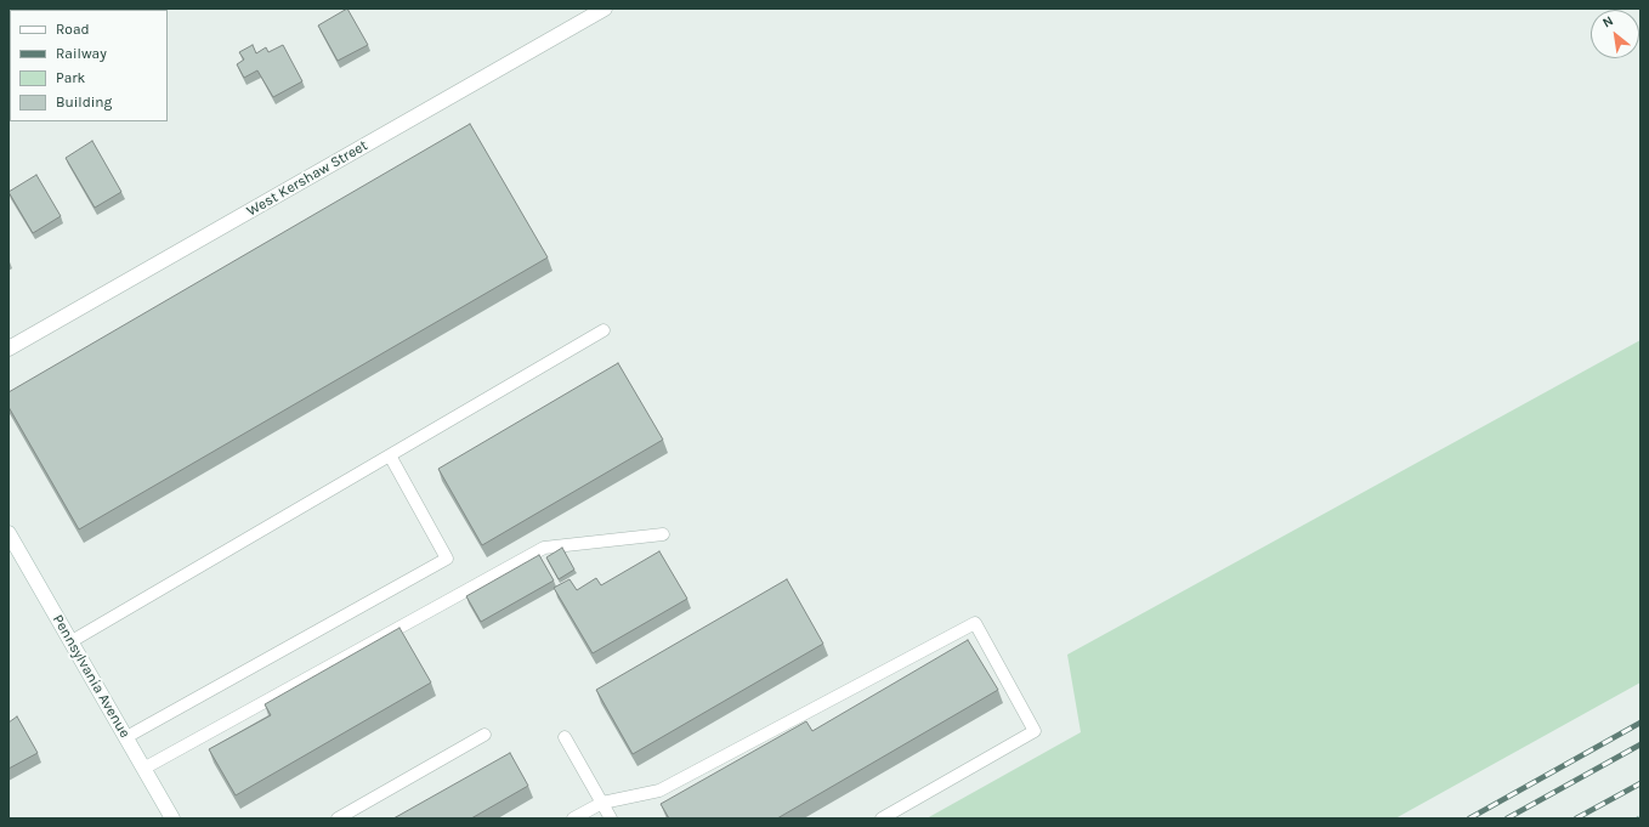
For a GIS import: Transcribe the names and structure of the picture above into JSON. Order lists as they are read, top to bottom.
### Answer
{
  "streets": {
    "street": ["West Kershaw Street", "Pennsylvania Avenue"]
  },
  "legend": [
    "Road",
    "Railway",
    "Park",
    "Building"
  ],
  "north": "top left"
}
